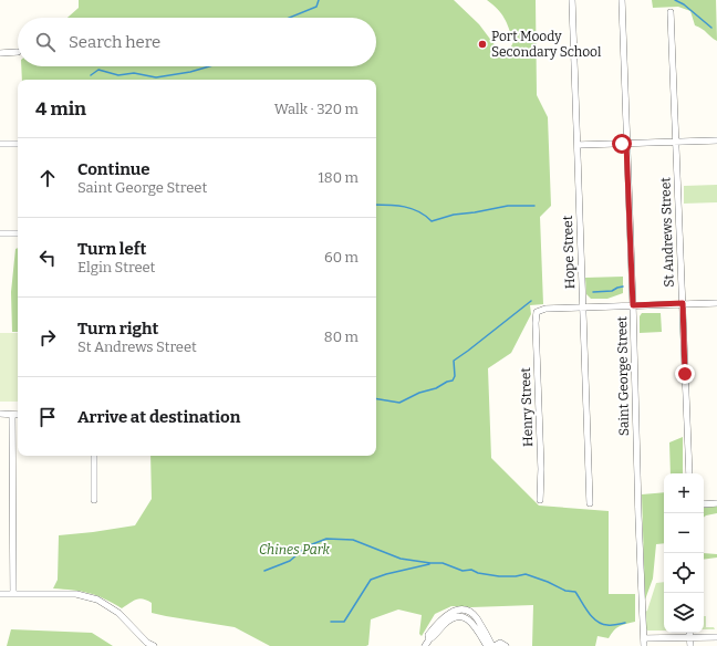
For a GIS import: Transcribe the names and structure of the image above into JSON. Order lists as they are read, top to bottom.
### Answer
{
  "streets": {
    "street": [
      "St Andrews Street",
      "Hope Street",
      "Saint George Street",
      "Henry Street"
    ]
  },
  "crossings": [
    ["Hope Street", "Henry Street"]
  ],
  "parks": ["Chines Park"],
  "places": ["Port Moody Secondary School"],
  "page": {
    "search": "Search here",
    "heading": ["4 min", "Walk · 320 m"],
    "list": [
      ["Continue", "Saint George Street", "180 m"],
      ["Turn left", "Elgin Street", "60 m"],
      ["Turn right", "St Andrews Street", "80 m"],
      "Arrive at destination"
    ],
    "map_buttons": ["+", "−"]
  }
}
